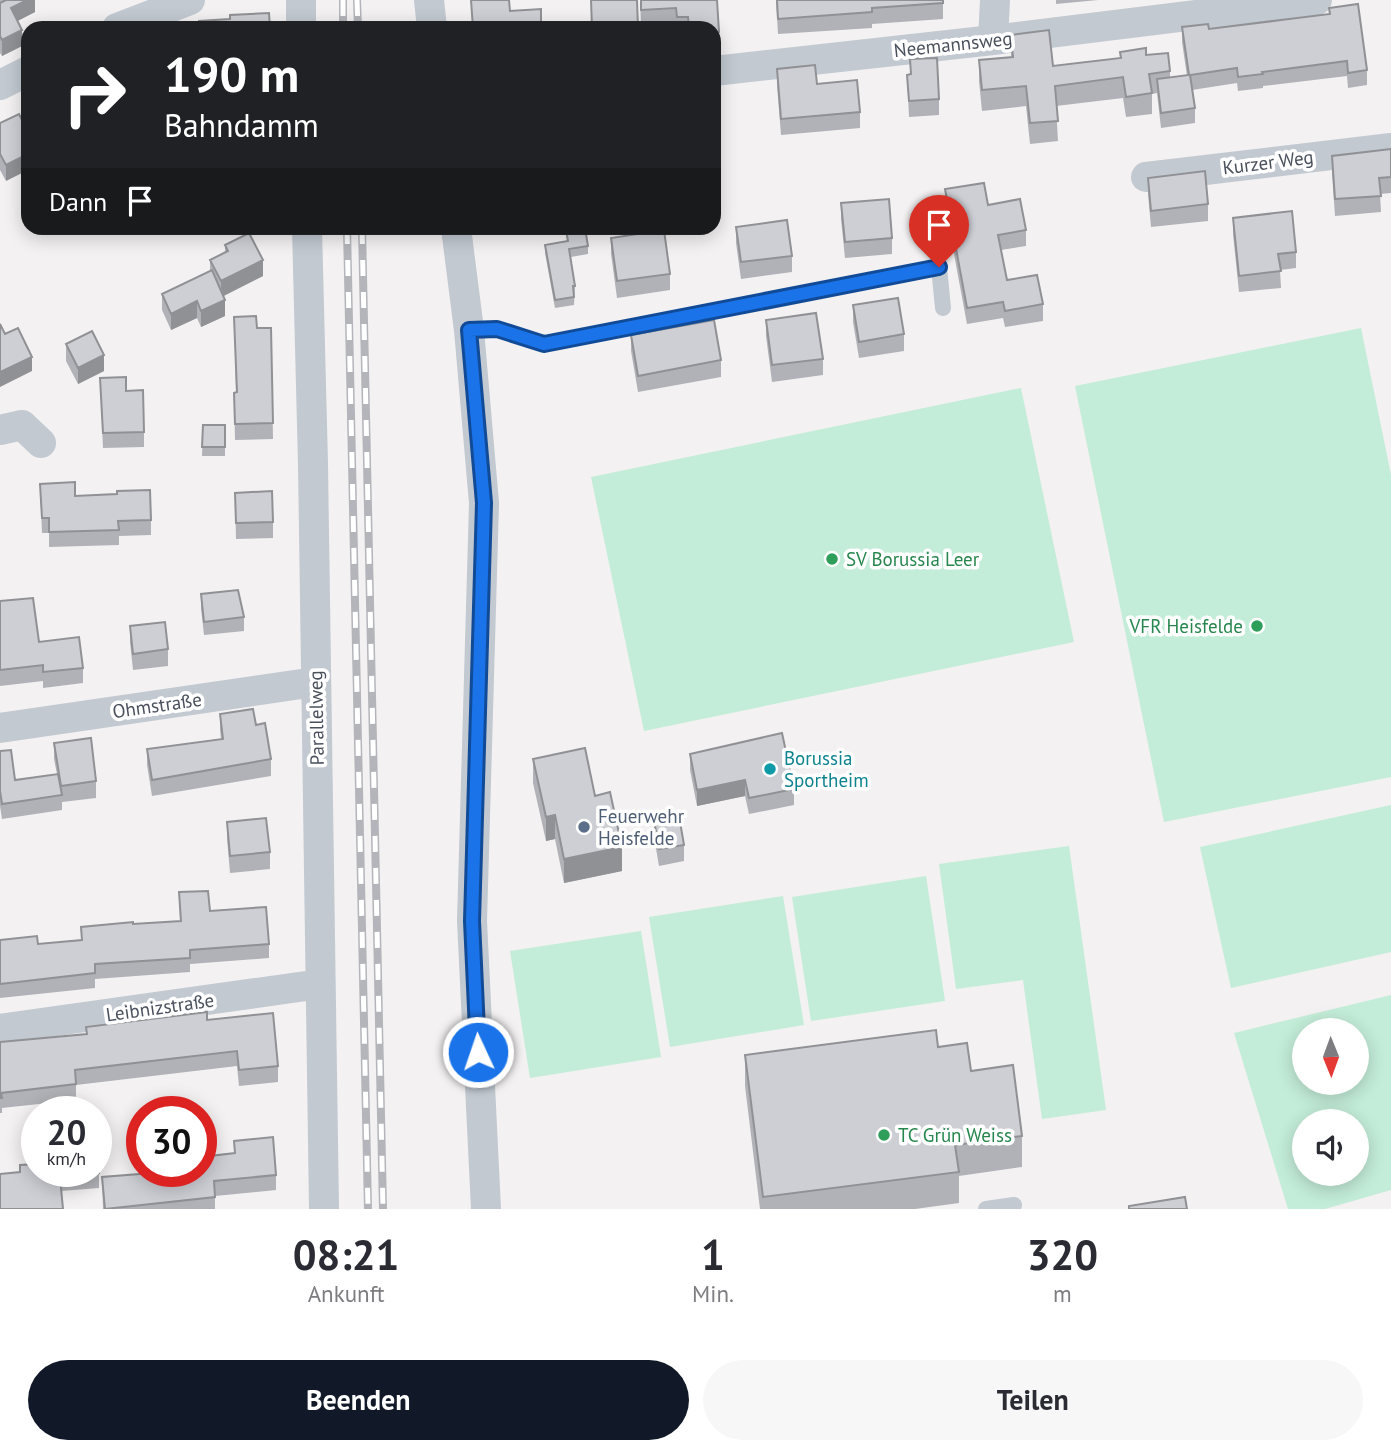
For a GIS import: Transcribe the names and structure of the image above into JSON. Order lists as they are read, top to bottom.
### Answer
{
  "streets": {
    "street": [
      "Neemannsweg",
      "Kurzer Weg",
      "Ohmstraße",
      "Parallelweg",
      "Leibnizstraße"
    ]
  },
  "crossings": [
    ["Ohmstraße", "Parallelweg"],
    ["Parallelweg", "Leibnizstraße"]
  ],
  "places": [
    "SV Borussia Leer",
    "VFR Heisfelde",
    "Borussia Sportheim",
    "Feuerwehr Heisfelde",
    "TC Grün Weiss"
  ],
  "north": "bottom",
  "page": {
    "turn": ["190 m", "Bahndamm"],
    "then": "Dann",
    "speed": "20 km/h",
    "limit": "30",
    "eta": [
      "08:21",
      "Ankunft",
      "1",
      "Min.",
      "320",
      "m"
    ],
    "buttons": ["Beenden", "Teilen"]
  }
}
